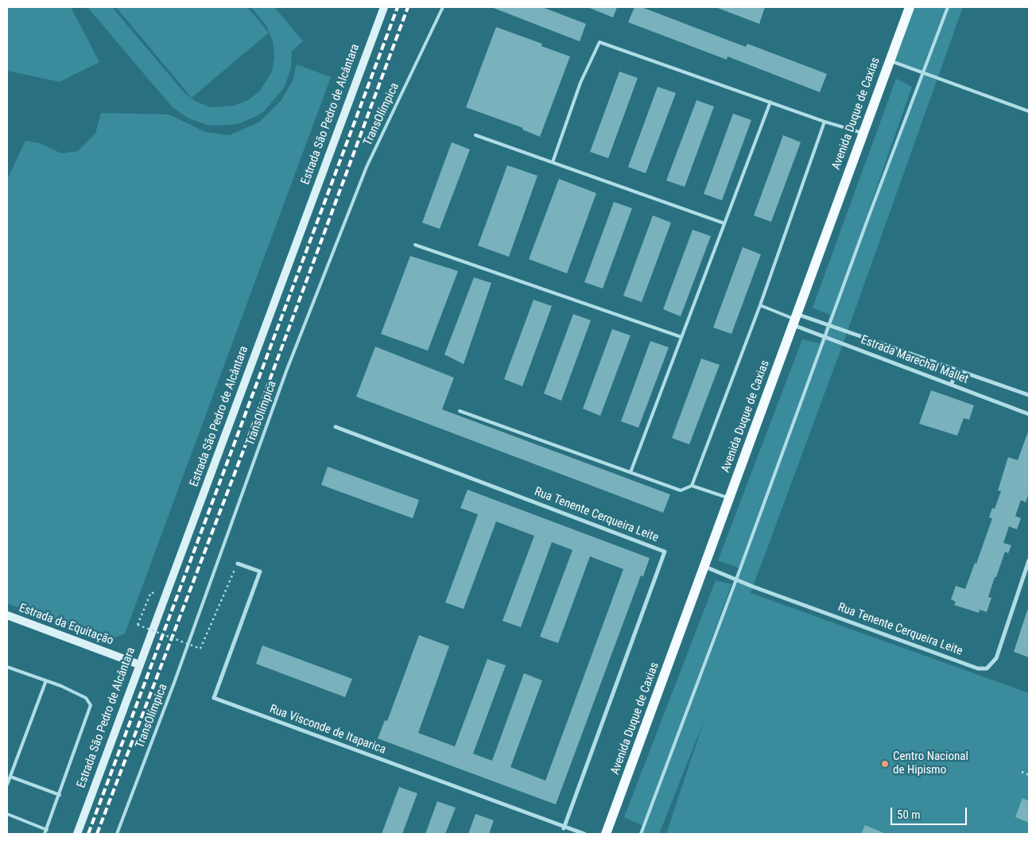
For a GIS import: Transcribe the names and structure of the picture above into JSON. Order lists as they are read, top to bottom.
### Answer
{
  "streets": {
    "main road": ["Avenida Duque de Caxias"],
    "street": [
      "Estrada São Pedro de Alcântara",
      "Estrada Marechal Mallet",
      "Rua Tenente Cerqueira Leite",
      "Estrada da Equitação",
      "Rua Visconde de Itaparica"
    ],
    "lane": ["TransOlímpica"]
  },
  "crossings": [
    ["Avenida Duque de Caxias", "Estrada Marechal Mallet"],
    ["Avenida Duque de Caxias", "Rua Tenente Cerqueira Leite"],
    ["Estrada São Pedro de Alcântara", "Estrada da Equitação"],
    ["Rua Tenente Cerqueira Leite", "Rua Visconde de Itaparica"]
  ],
  "places": ["Centro Nacional de Hipismo"],
  "scale_bar": "50 m"
}
